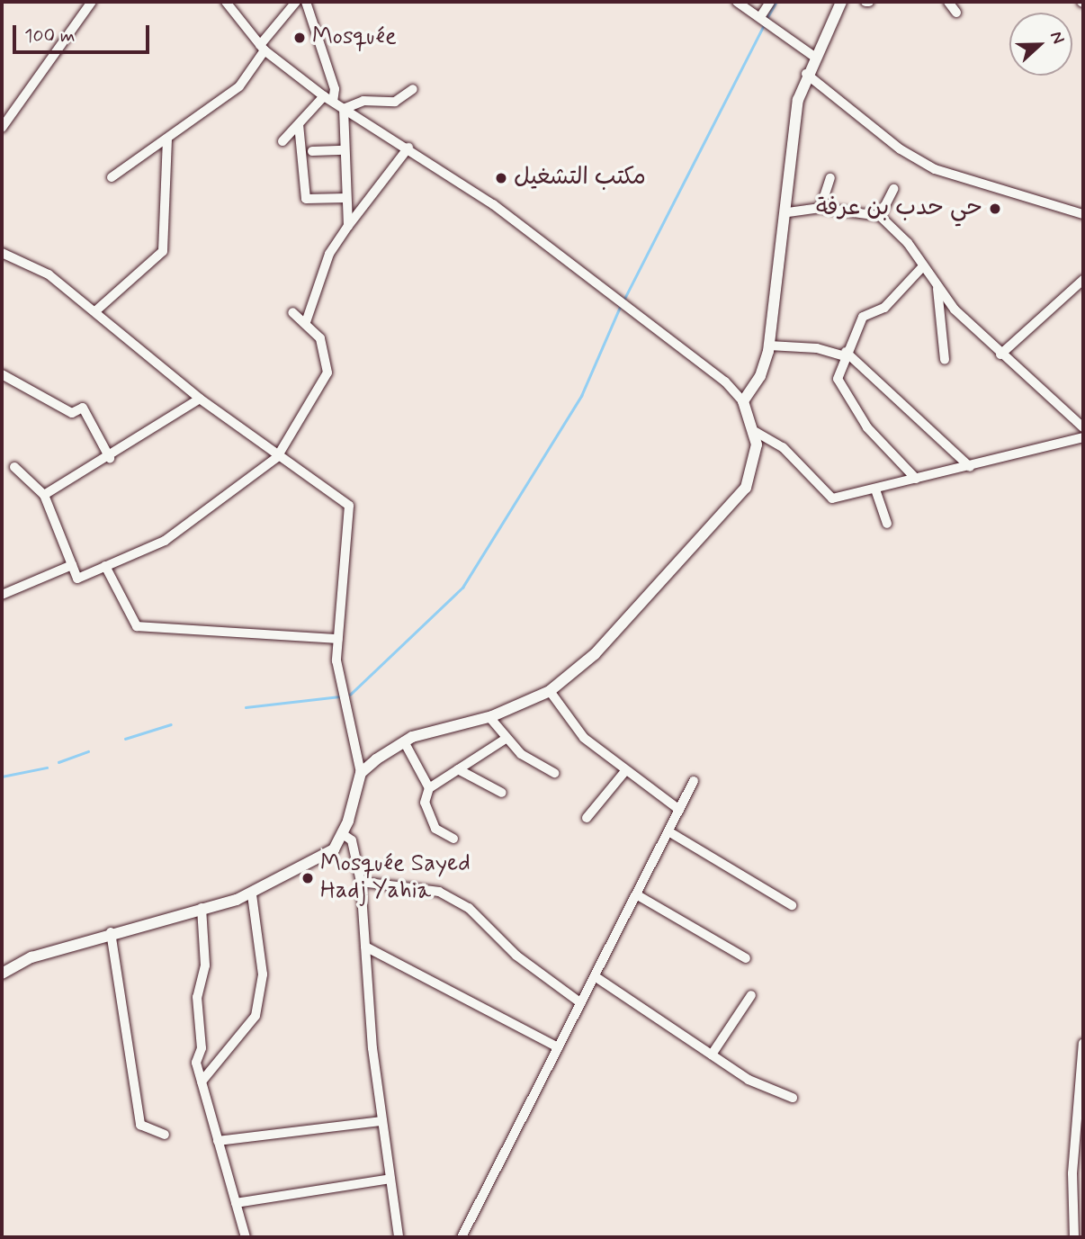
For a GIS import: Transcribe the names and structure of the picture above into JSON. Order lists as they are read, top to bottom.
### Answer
{
  "places": [
    "Mosquée",
    "مكتب التشغيل",
    "حي حدب بن عرفة",
    "Mosquée Sayed Hadj Yahia"
  ],
  "scale_bar": "100 m",
  "north": "right"
}
